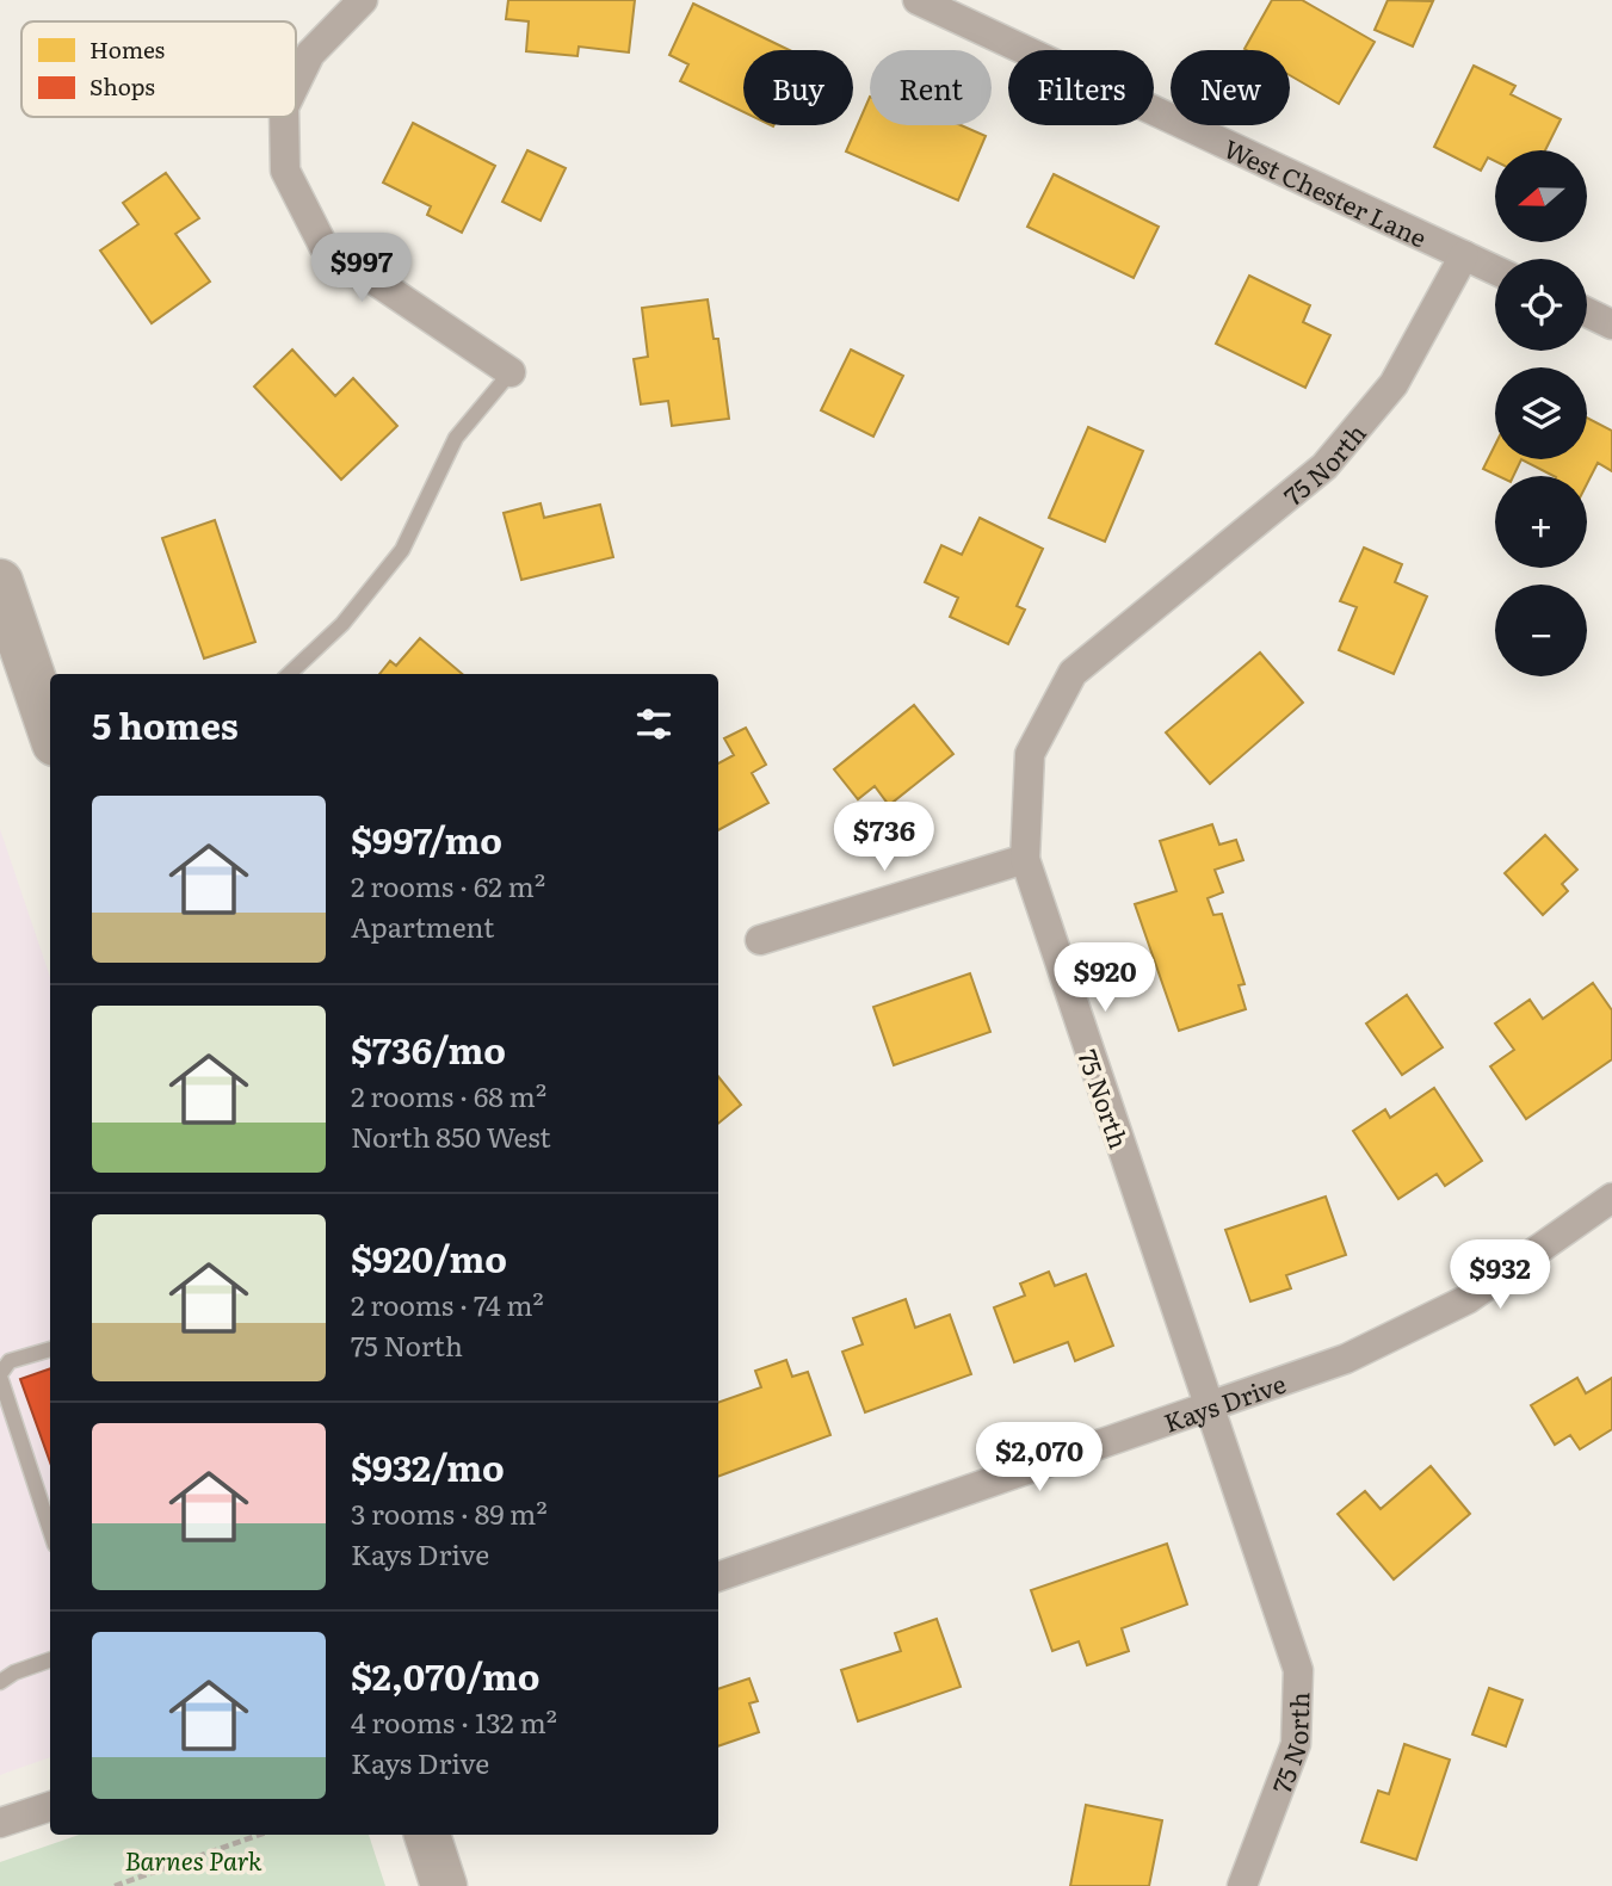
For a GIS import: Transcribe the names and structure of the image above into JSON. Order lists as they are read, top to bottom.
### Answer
{
  "streets": {
    "street": ["West Chester Lane", "75 North", "Kays Drive"]
  },
  "crossings": [
    ["West Chester Lane", "75 North"],
    ["75 North", "Kays Drive"]
  ],
  "parks": ["Barnes Park"],
  "legend": ["Homes", "Shops"],
  "north": "left",
  "page": {
    "chip": [
      "Buy",
      "Rent",
      "Filters",
      "New"
    ],
    "map_buttons": ["+", "−"],
    "price": [
      "$997",
      "$736",
      "$920",
      "$932",
      "$2,070"
    ],
    "heading": "5 homes",
    "list": [
      {
        "name": "$997/mo",
        "note": "2 rooms · 62 m² · Apartment"
      },
      {
        "name": "$736/mo",
        "note": "2 rooms · 68 m² · North 850 West"
      },
      {
        "name": "$920/mo",
        "note": "2 rooms · 74 m² · 75 North"
      },
      {
        "name": "$932/mo",
        "note": "3 rooms · 89 m² · Kays Drive"
      },
      {
        "name": "$2,070/mo",
        "note": "4 rooms · 132 m² · Kays Drive"
      }
    ]
  }
}
